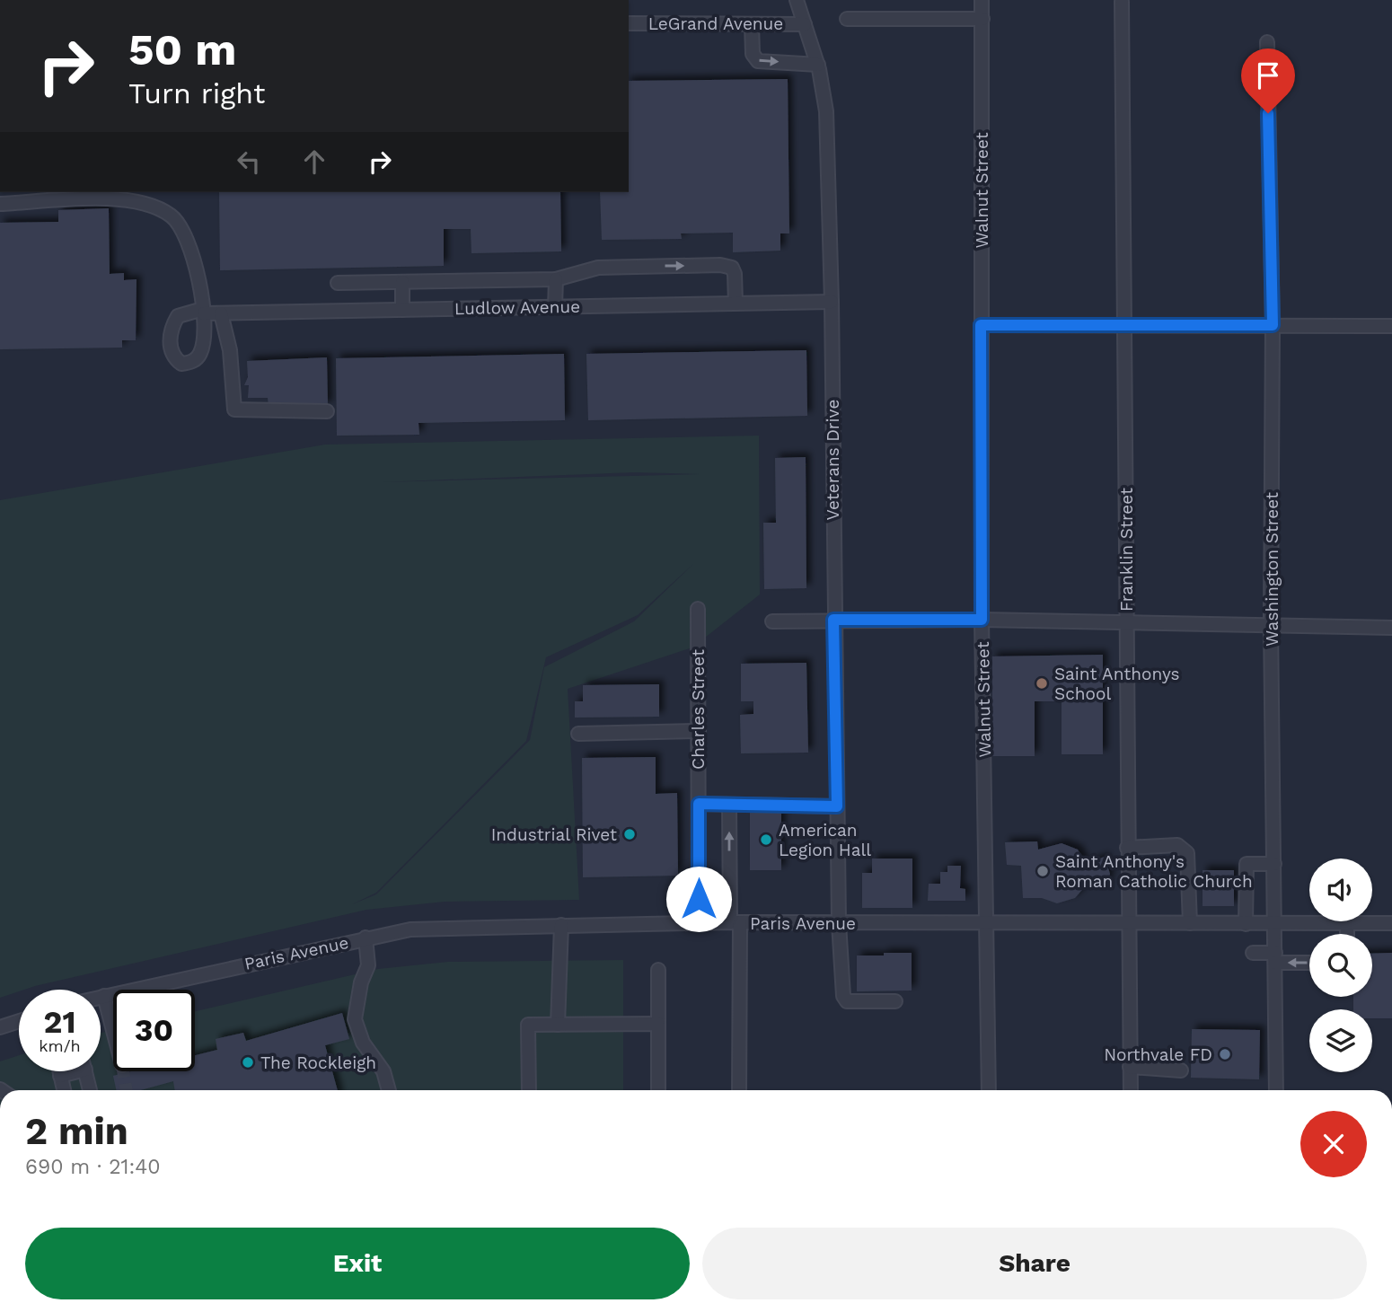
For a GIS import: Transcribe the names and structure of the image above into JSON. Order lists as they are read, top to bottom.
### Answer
{
  "streets": {
    "street": [
      "LeGrand Avenue",
      "Walnut Street",
      "Ludlow Avenue",
      "Veterans Drive",
      "Franklin Street",
      "Washington Street",
      "Charles Street",
      "Paris Avenue"
    ]
  },
  "crossings": [
    ["LeGrand Avenue", "Veterans Drive"],
    ["Walnut Street", "Paris Avenue"],
    ["Ludlow Avenue", "Veterans Drive"],
    ["Veterans Drive", "Paris Avenue"],
    ["Franklin Street", "Paris Avenue"],
    ["Washington Street", "Paris Avenue"],
    ["Charles Street", "Paris Avenue"]
  ],
  "places": [
    "Saint Anthonys School",
    "Industrial Rivet",
    "American Legion Hall",
    "Saint Anthony's Roman Catholic Church",
    "Northvale FD",
    "The Rockleigh"
  ],
  "page": {
    "turn": ["50 m", "Turn right"],
    "speed": "21 km/h",
    "limit": "30",
    "heading": ["2 min", "690 m · 21:40"],
    "buttons": ["Exit", "Share"]
  }
}
